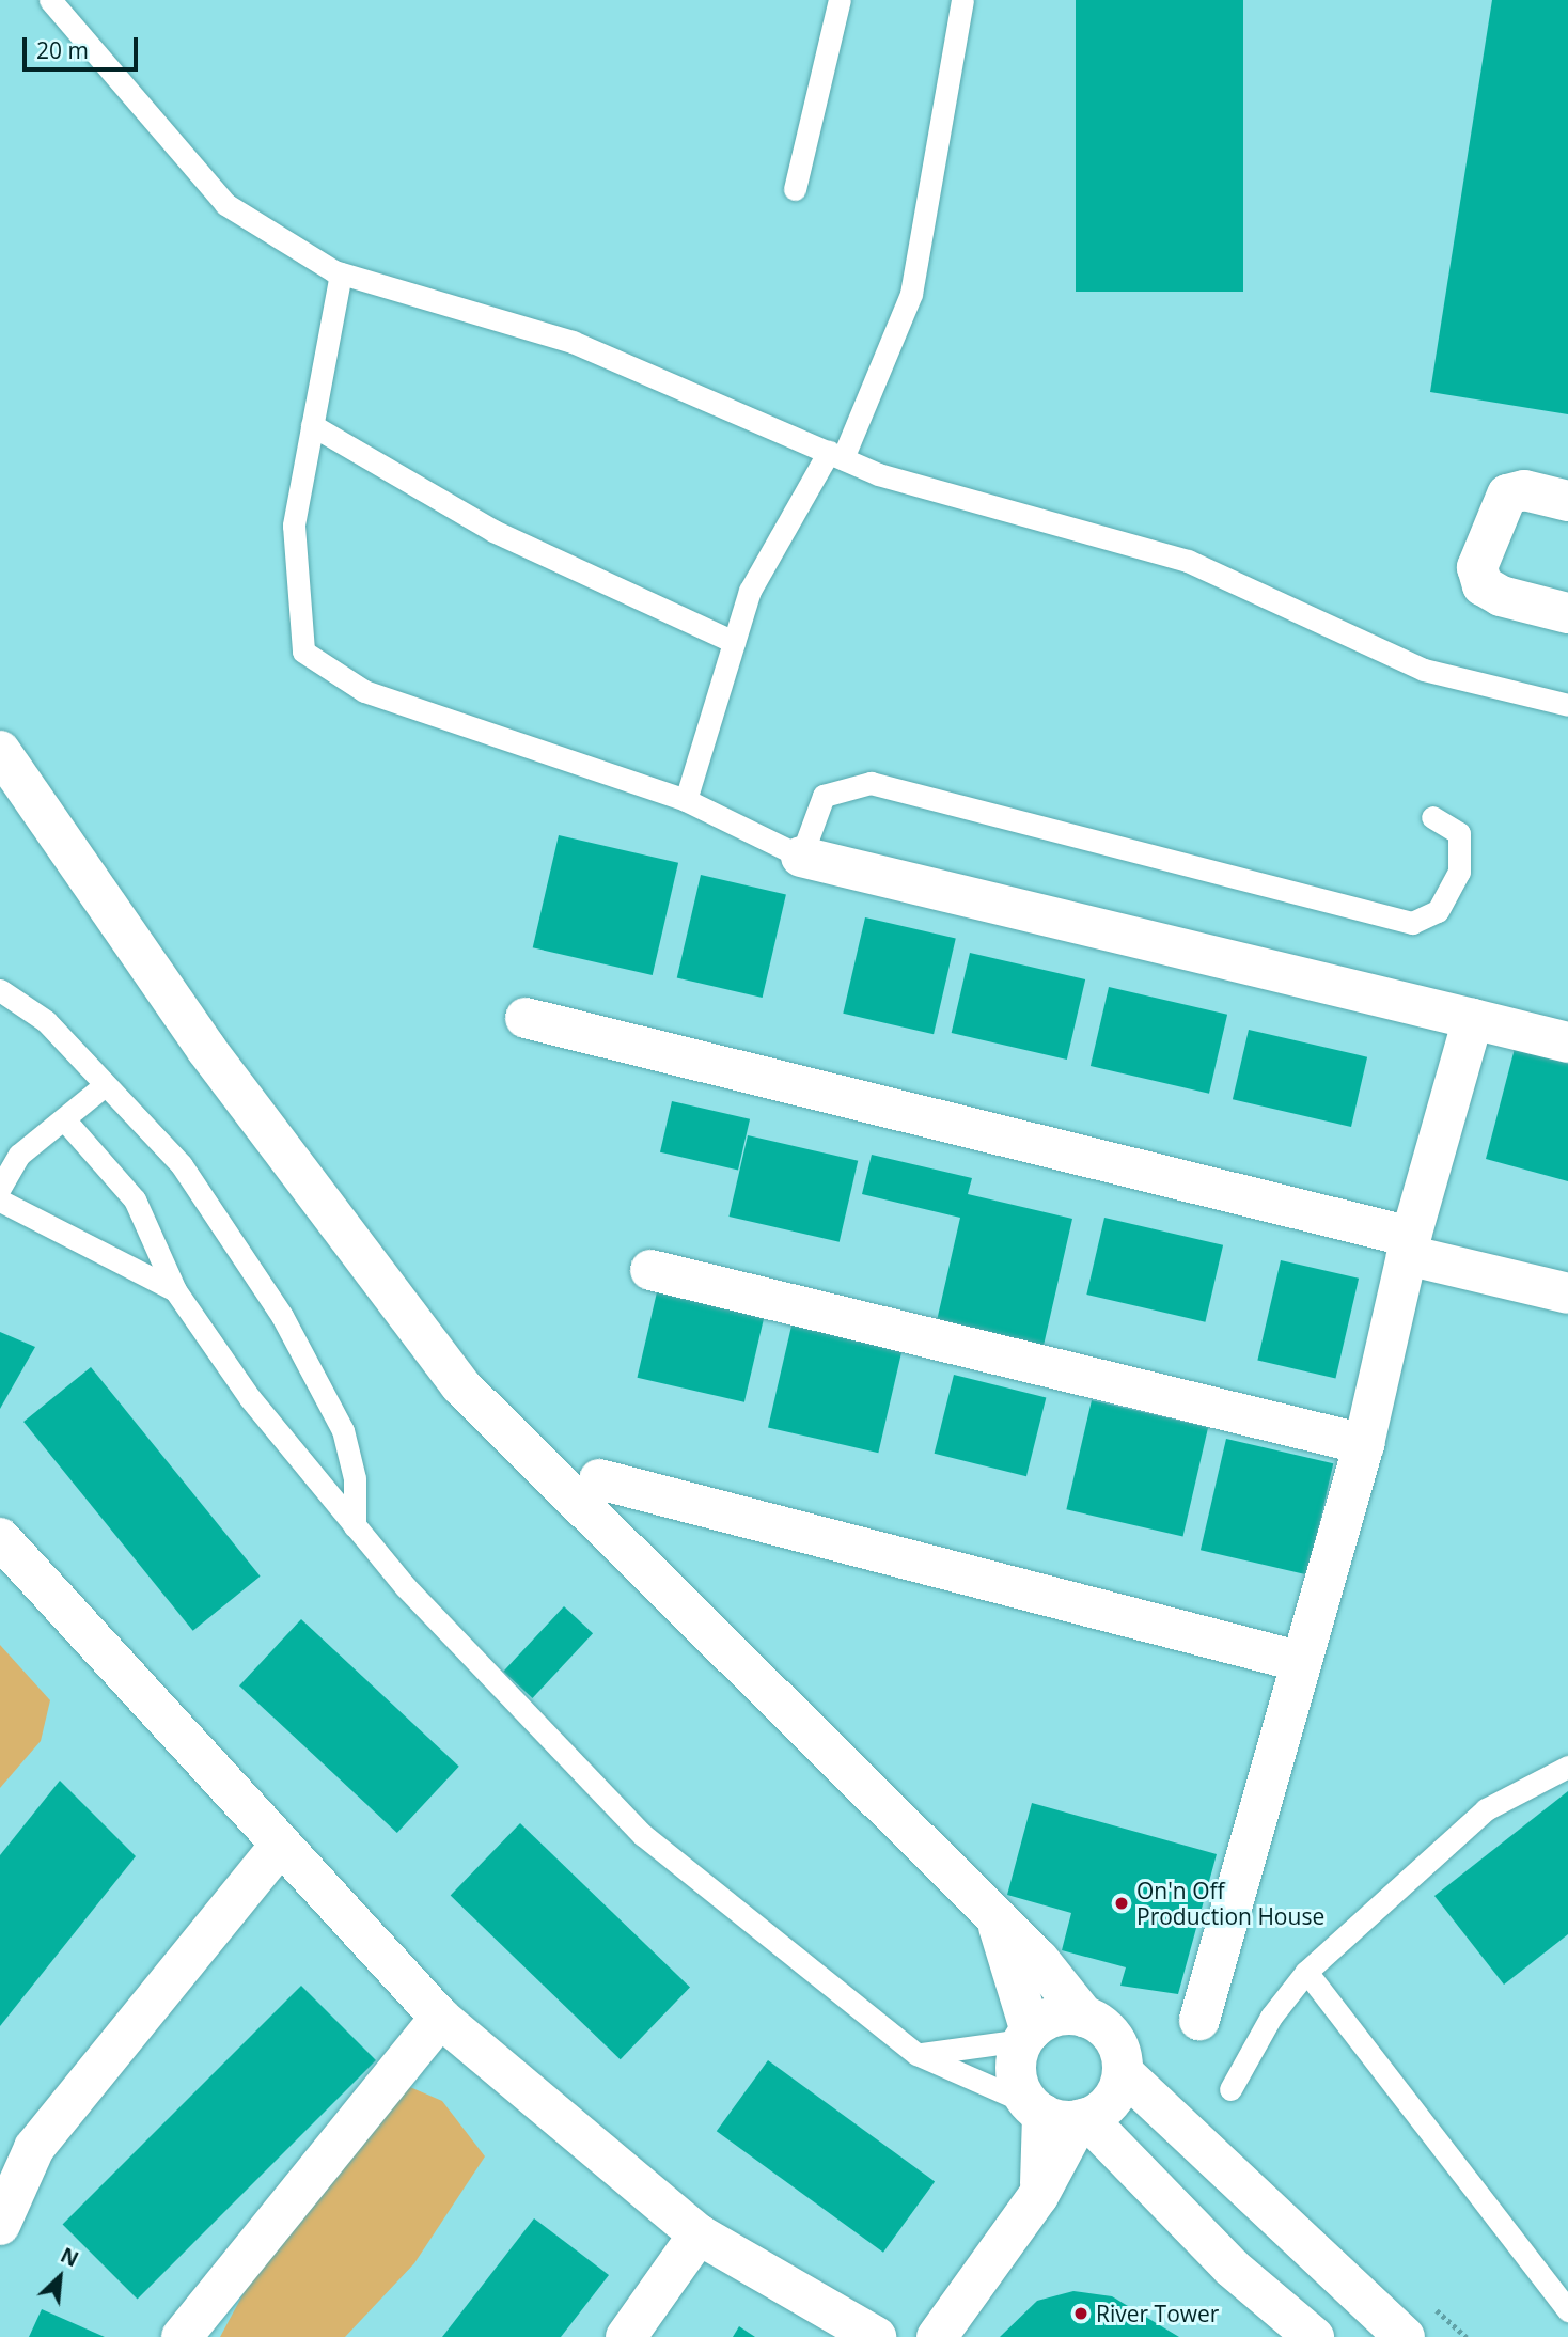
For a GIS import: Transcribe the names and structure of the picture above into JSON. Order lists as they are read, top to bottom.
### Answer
{
  "places": ["On'n Off Production House", "River Tower"],
  "scale_bar": "20 m",
  "north": "top right"
}
